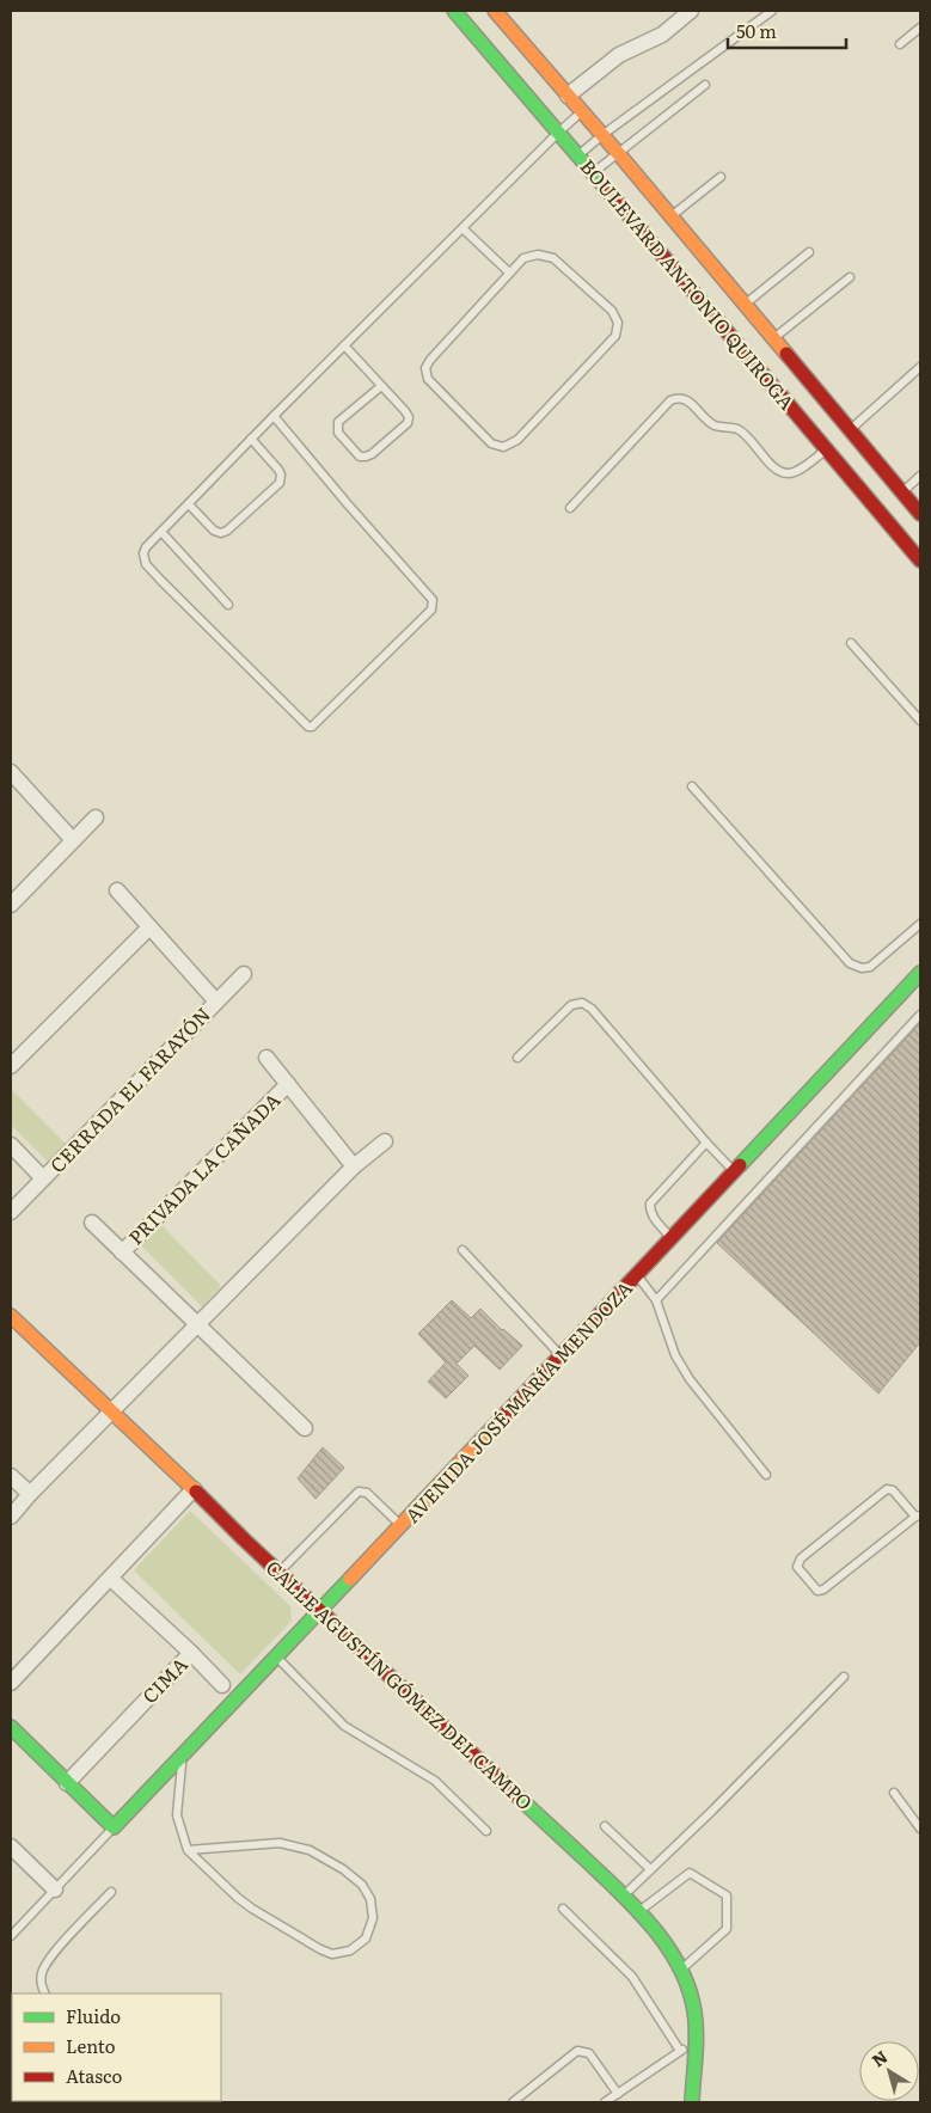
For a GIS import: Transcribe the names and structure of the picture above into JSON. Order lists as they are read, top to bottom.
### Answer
{
  "streets": {
    "street": [
      "BOULEVARD ANTONIO QUIROGA",
      "CERRADA EL FARAYÓN",
      "PRIVADA LA CAÑADA",
      "AVENIDA JOSÉ MARÍA MENDOZA",
      "CIMA",
      "CALLE AGUSTÍN GÓMEZ DEL CAMPO"
    ]
  },
  "crossings": [
    ["AVENIDA JOSÉ MARÍA MENDOZA", "CALLE AGUSTÍN GÓMEZ DEL CAMPO"]
  ],
  "legend": ["Fluido", "Lento", "Atasco"],
  "scale_bar": "50 m",
  "north": "top left"
}
